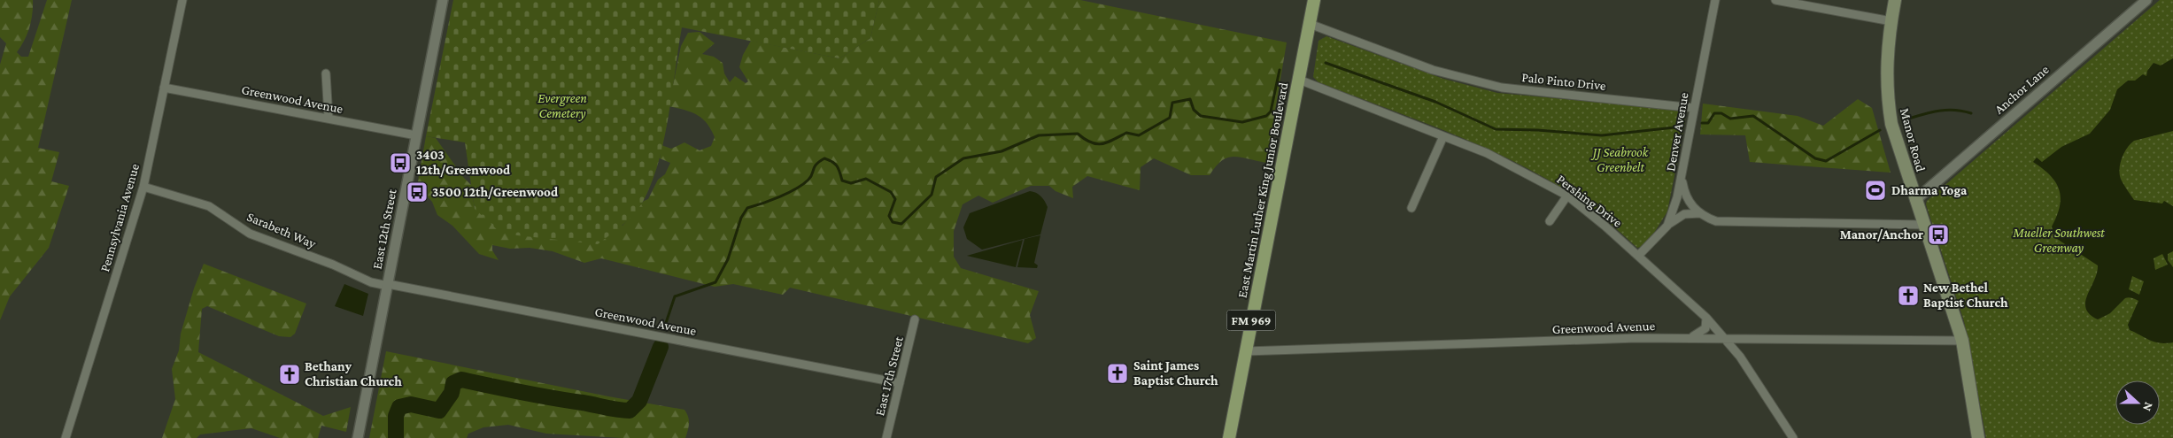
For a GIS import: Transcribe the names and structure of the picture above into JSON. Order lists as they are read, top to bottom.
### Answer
{
  "streets": {
    "main road": ["Manor Road", "East Martin Luther King Junior Boulevard", "FM 969"],
    "street": [
      "Palo Pinto Drive",
      "Anchor Lane",
      "Greenwood Avenue",
      "Denver Avenue",
      "Pershing Drive",
      "Pennsylvania Avenue",
      "East 12th Street",
      "Sarabeth Way",
      "East 17th Street"
    ]
  },
  "crossings": [
    ["Palo Pinto Drive", "Denver Avenue"],
    ["Palo Pinto Drive", "East Martin Luther King Junior Boulevard"],
    ["Anchor Lane", "Manor Road"],
    ["Greenwood Avenue", "Manor Road"],
    ["Greenwood Avenue", "East Martin Luther King Junior Boulevard"],
    ["Greenwood Avenue", "Pershing Drive"],
    ["Greenwood Avenue", "Pennsylvania Avenue"],
    ["Greenwood Avenue", "East 12th Street"],
    ["Greenwood Avenue", "Sarabeth Way"],
    ["Greenwood Avenue", "East 17th Street"],
    ["Denver Avenue", "Pershing Drive"],
    ["East Martin Luther King Junior Boulevard", "Pershing Drive"],
    ["Pennsylvania Avenue", "Sarabeth Way"],
    ["East 12th Street", "Sarabeth Way"]
  ],
  "parks": ["Evergreen Cemetery", "JJ Seabrook Greenbelt", "Mueller Southwest Greenway"],
  "places": {
    "bus stop": ["3403 12th/Greenwood", "3500 12th/Greenwood", "Manor/Anchor"],
    "sports": ["Dharma Yoga"],
    "church": ["New Bethel Baptist Church", "Saint James Baptist Church", "Bethany Christian Church"]
  },
  "north": "right"
}
